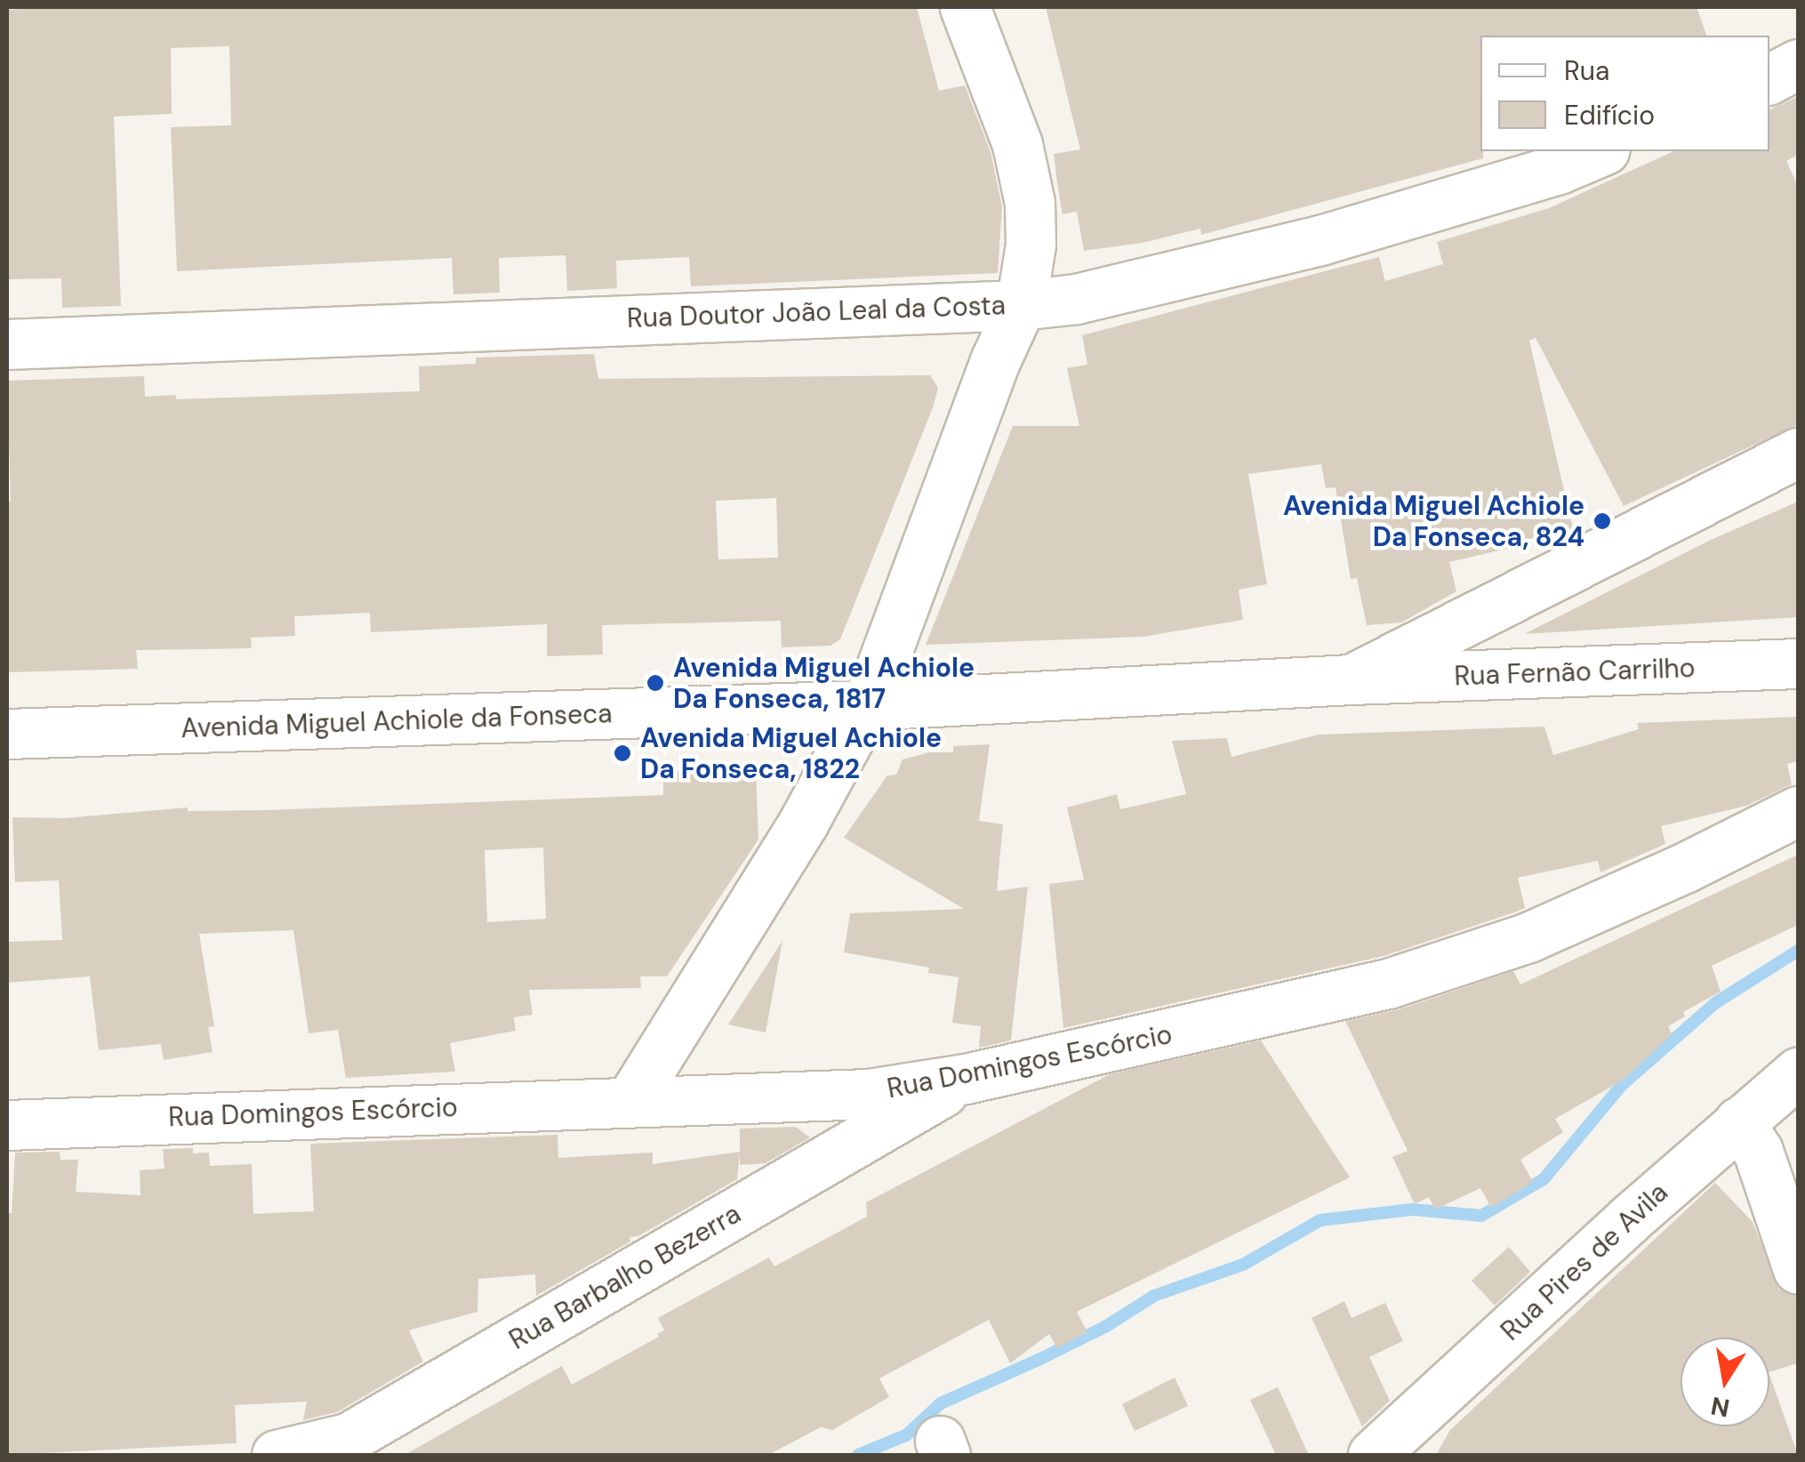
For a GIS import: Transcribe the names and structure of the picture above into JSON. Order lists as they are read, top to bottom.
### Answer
{
  "streets": {
    "street": [
      "Rua Doutor João Leal da Costa",
      "Rua Fernão Carrilho",
      "Avenida Miguel Achiole da Fonseca",
      "Rua Domingos Escórcio",
      "Rua Pires de Avila",
      "Rua Barbalho Bezerra"
    ]
  },
  "crossings": [
    ["Rua Fernão Carrilho", "Avenida Miguel Achiole da Fonseca"],
    ["Rua Domingos Escórcio", "Rua Barbalho Bezerra"]
  ],
  "places": ["Avenida Miguel Achiole Da Fonseca, 824", "Avenida Miguel Achiole Da Fonseca, 1817", "Avenida Miguel Achiole Da Fonseca, 1822"],
  "legend": ["Rua", "Edifício"],
  "north": "bottom"
}
